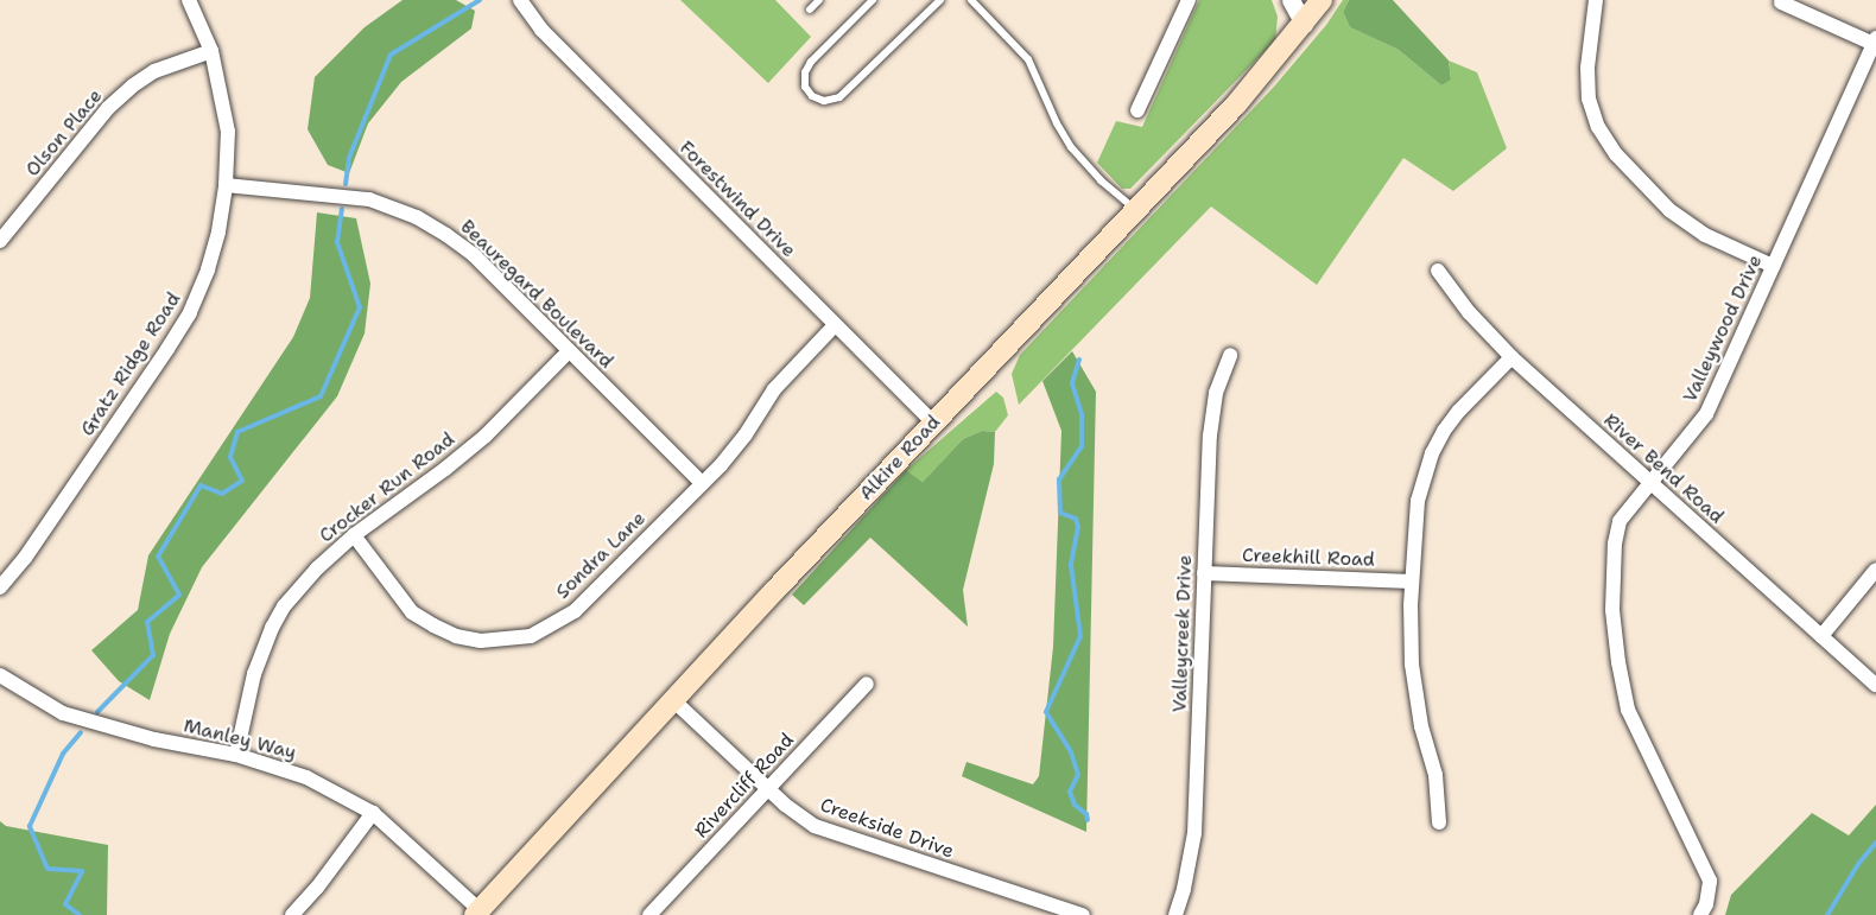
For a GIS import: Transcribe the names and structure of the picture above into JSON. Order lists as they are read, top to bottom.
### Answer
{
  "streets": {
    "main road": ["Alkire Road"],
    "street": [
      "Olson Place",
      "Forestwind Drive",
      "Beauregard Boulevard",
      "Valleywood Drive",
      "Gratz Ridge Road",
      "River Bend Road",
      "Crocker Run Road",
      "Sondra Lane",
      "Creekhill Road",
      "Valleycreek Drive",
      "Manley Way",
      "Rivercliff Road",
      "Creekside Drive"
    ]
  },
  "crossings": [
    ["Olson Place", "Gratz Ridge Road"],
    ["Forestwind Drive", "Alkire Road"],
    ["Forestwind Drive", "Sondra Lane"],
    ["Beauregard Boulevard", "Gratz Ridge Road"],
    ["Beauregard Boulevard", "Crocker Run Road"],
    ["Beauregard Boulevard", "Sondra Lane"],
    ["Valleywood Drive", "River Bend Road"],
    ["Alkire Road", "Manley Way"],
    ["Alkire Road", "Creekside Drive"],
    ["Crocker Run Road", "Sondra Lane"],
    ["Crocker Run Road", "Manley Way"],
    ["Creekhill Road", "Valleycreek Drive"],
    ["Rivercliff Road", "Creekside Drive"]
  ]
}
